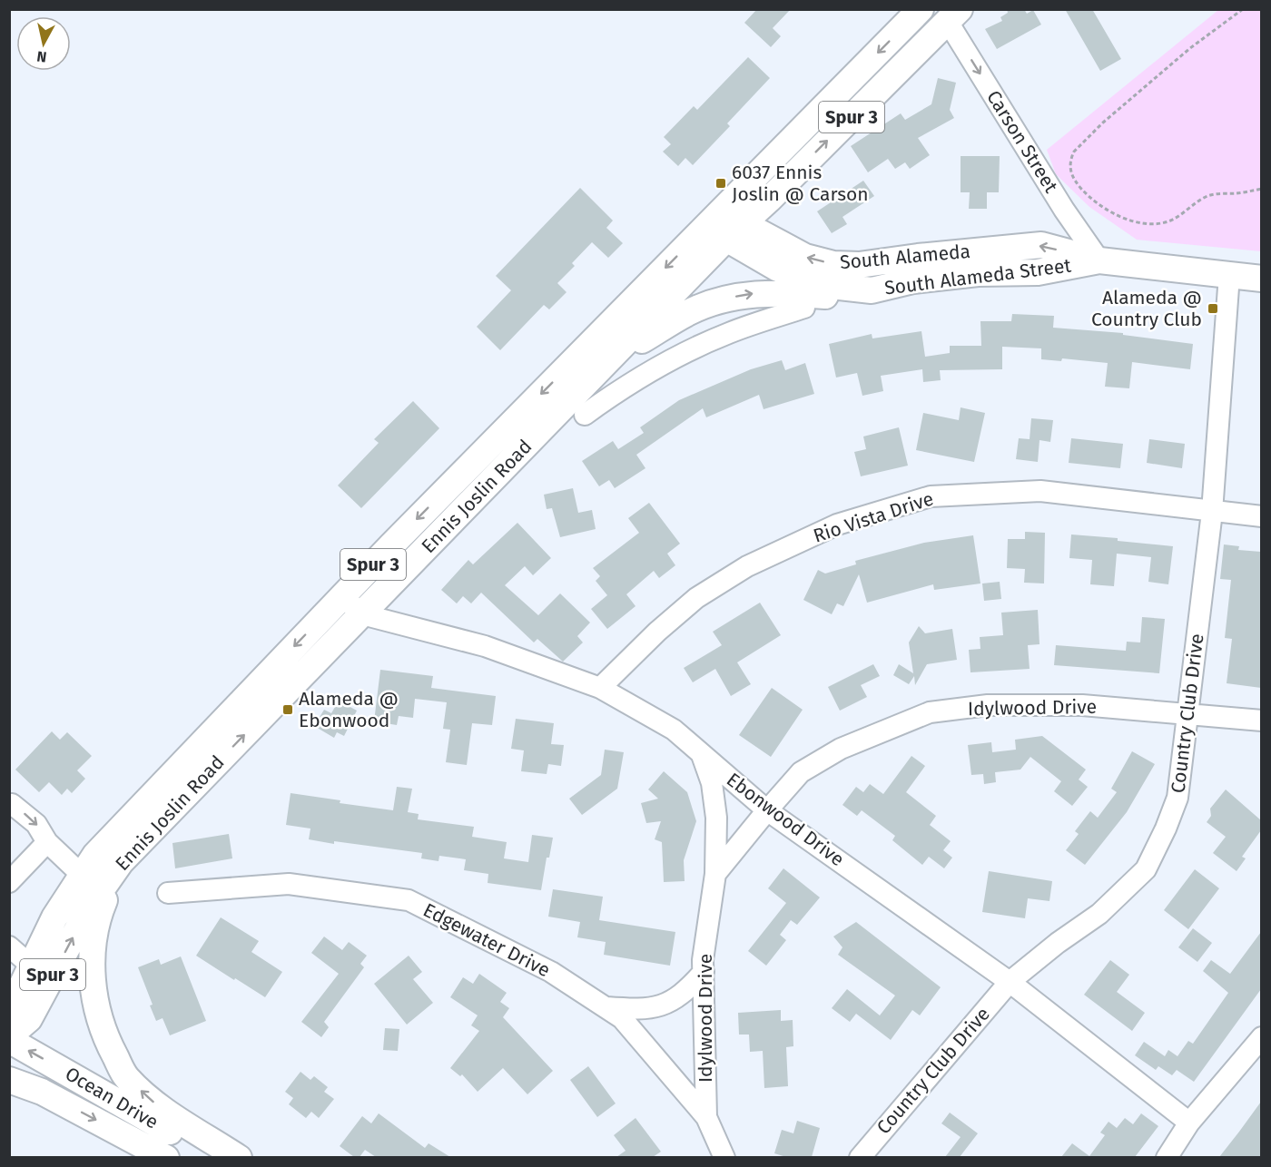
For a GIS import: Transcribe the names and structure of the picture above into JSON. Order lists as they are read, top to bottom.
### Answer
{
  "streets": {
    "main road": [
      "Spur 3",
      "South Alameda",
      "South Alameda Street",
      "Ennis Joslin Road",
      "Ocean Drive"
    ],
    "street": [
      "Carson Street",
      "Rio Vista Drive",
      "Idylwood Drive",
      "Country Club Drive",
      "Ebonwood Drive",
      "Edgewater Drive"
    ]
  },
  "crossings": [
    ["Carson Street", "South Alameda"],
    ["Carson Street", "South Alameda Street"],
    ["Carson Street", "Ennis Joslin Road"],
    ["South Alameda", "South Alameda Street"],
    ["South Alameda", "Ennis Joslin Road"],
    ["South Alameda Street", "Ennis Joslin Road"],
    ["South Alameda Street", "Country Club Drive"],
    ["Ennis Joslin Road", "Ebonwood Drive"],
    ["Rio Vista Drive", "Country Club Drive"],
    ["Rio Vista Drive", "Ebonwood Drive"],
    ["Idylwood Drive", "Country Club Drive"],
    ["Idylwood Drive", "Ebonwood Drive"],
    ["Idylwood Drive", "Edgewater Drive"],
    ["Country Club Drive", "Ebonwood Drive"]
  ],
  "one_way": ["Carson Street"],
  "places": {
    "transit": ["6037 Ennis Joslin @ Carson", "Alameda @ Country Club", "Alameda @ Ebonwood"]
  },
  "north": "bottom"
}
